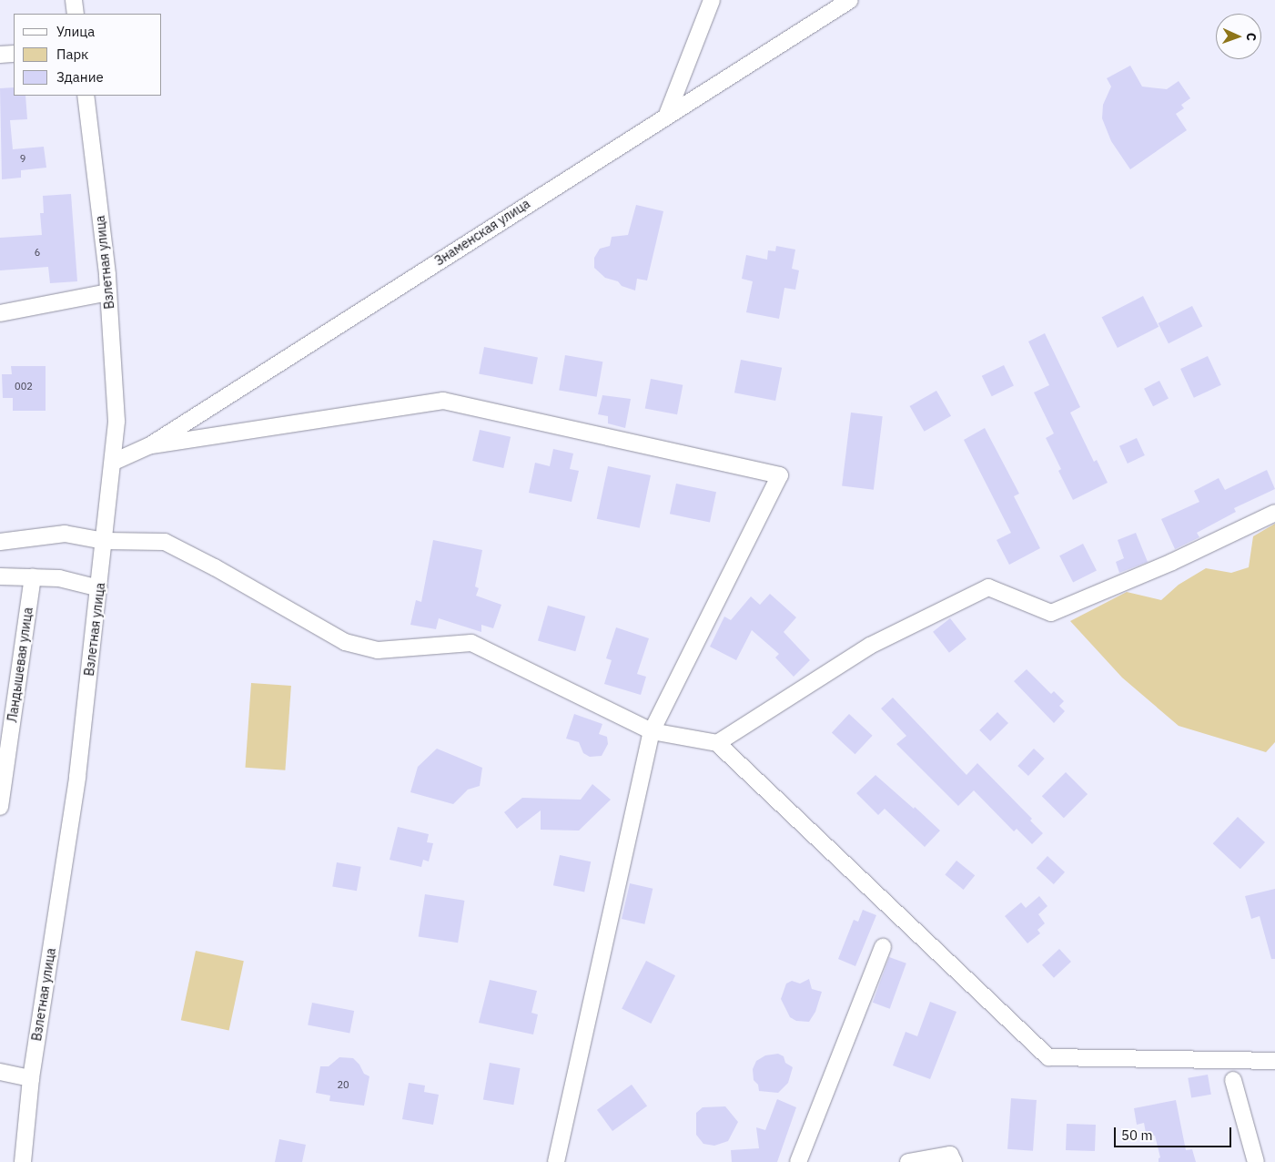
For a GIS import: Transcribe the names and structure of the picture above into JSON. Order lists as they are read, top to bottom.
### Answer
{
  "streets": {
    "street": ["Знаменская улица", "Взлетная улица", "Ландышевая улица"]
  },
  "crossings": [
    ["Знаменская улица", "Взлетная улица"]
  ],
  "house_numbers": [
    "9",
    "6",
    "002",
    "20"
  ],
  "legend": ["Улица", "Парк", "Здание"],
  "scale_bar": "50 m",
  "north": "right"
}
